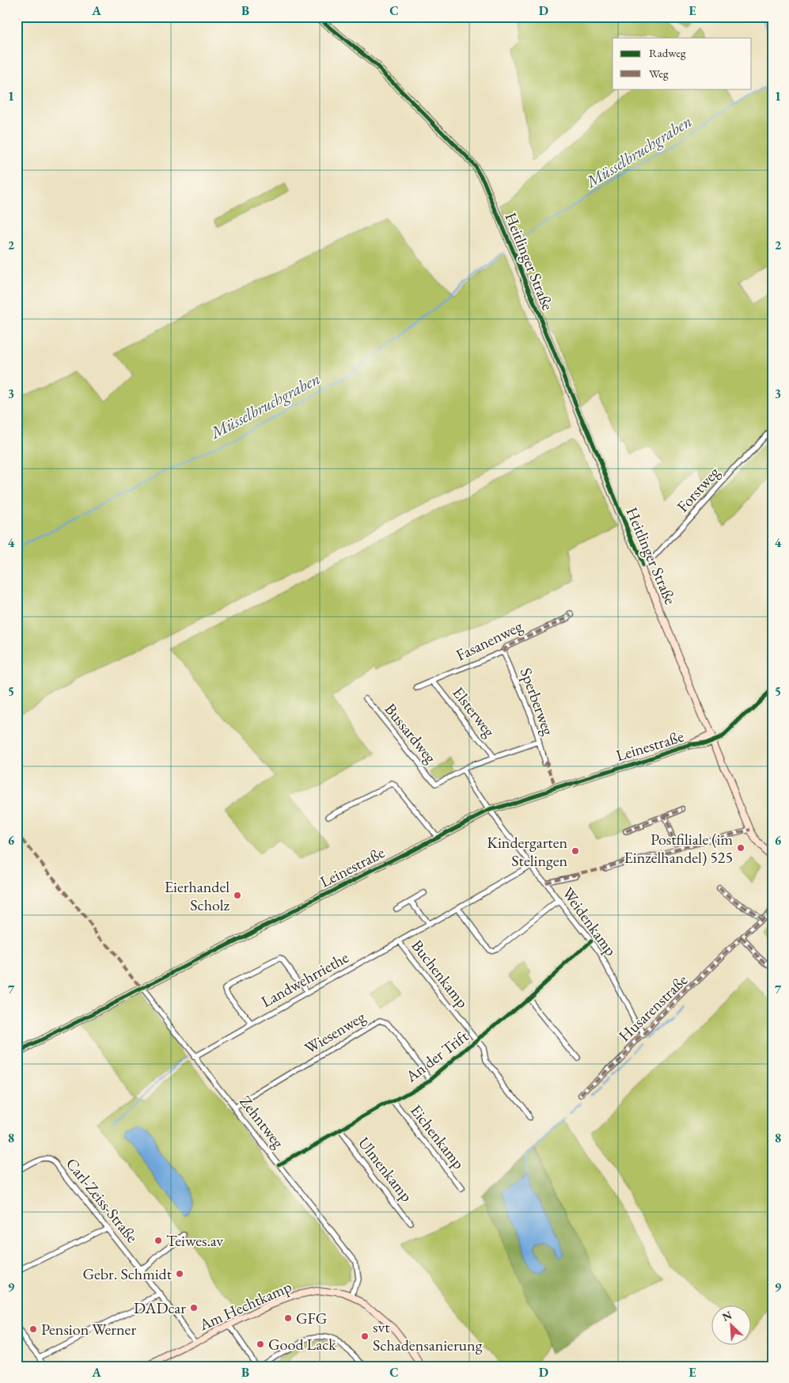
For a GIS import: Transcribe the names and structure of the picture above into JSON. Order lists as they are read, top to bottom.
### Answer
{
  "streets": {
    "street": [
      "Heitlinger Straße",
      "Forstweg",
      "Fasanenweg",
      "Sperberweg",
      "Elsterweg",
      "Bussardweg",
      "Leinestraße",
      "Weidenkamp",
      "Buchenkamp",
      "Landwehrriethe",
      "Husarenstraße",
      "Wiesenweg",
      "An der Trift",
      "Zehntweg",
      "Eichenkamp",
      "Ulmenkamp",
      "Carl-Zeiss-Straße",
      "Am Hechtkamp"
    ]
  },
  "crossings": [
    ["Heitlinger Straße", "Forstweg"],
    ["Heitlinger Straße", "Leinestraße"],
    ["Fasanenweg", "Sperberweg"],
    ["Fasanenweg", "Elsterweg"],
    ["Bussardweg", "Weidenkamp"],
    ["Leinestraße", "Weidenkamp"],
    ["Leinestraße", "Zehntweg"],
    ["Weidenkamp", "Landwehrriethe"],
    ["Weidenkamp", "Husarenstraße"],
    ["Weidenkamp", "An der Trift"],
    ["Buchenkamp", "Landwehrriethe"],
    ["Buchenkamp", "An der Trift"],
    ["Landwehrriethe", "Zehntweg"],
    ["Wiesenweg", "An der Trift"],
    ["Wiesenweg", "Zehntweg"],
    ["An der Trift", "Zehntweg"],
    ["An der Trift", "Eichenkamp"],
    ["An der Trift", "Ulmenkamp"],
    ["Zehntweg", "Am Hechtkamp"],
    ["Carl-Zeiss-Straße", "Am Hechtkamp"]
  ],
  "water": ["Müsselbruchgraben"],
  "places": [
    "Postfiliale (im Einzelhandel) 525",
    "Kindergarten Stelingen",
    "Eierhandel Scholz",
    "Teiwes.av",
    "Gebr. Schmidt",
    "DADcar",
    "GFG",
    "Pension Werner",
    "svt Schadensanierung",
    "Good Lack"
  ],
  "legend": ["Radweg", "Weg"],
  "north": "top left",
  "grid": {
    "columns": [
      "A",
      "B",
      "C",
      "D",
      "E"
    ],
    "rows": [
      "1",
      "2",
      "3",
      "4",
      "5",
      "6",
      "7",
      "8",
      "9"
    ]
  }
}
